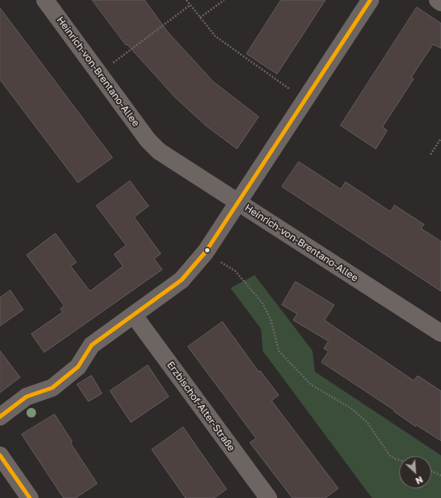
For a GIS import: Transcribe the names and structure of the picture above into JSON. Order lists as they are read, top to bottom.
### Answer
{
  "streets": {
    "street": ["Heinrich-von-Brentano-Allee", "Erzbischof-Alter-Straße"]
  },
  "north": "bottom right"
}
